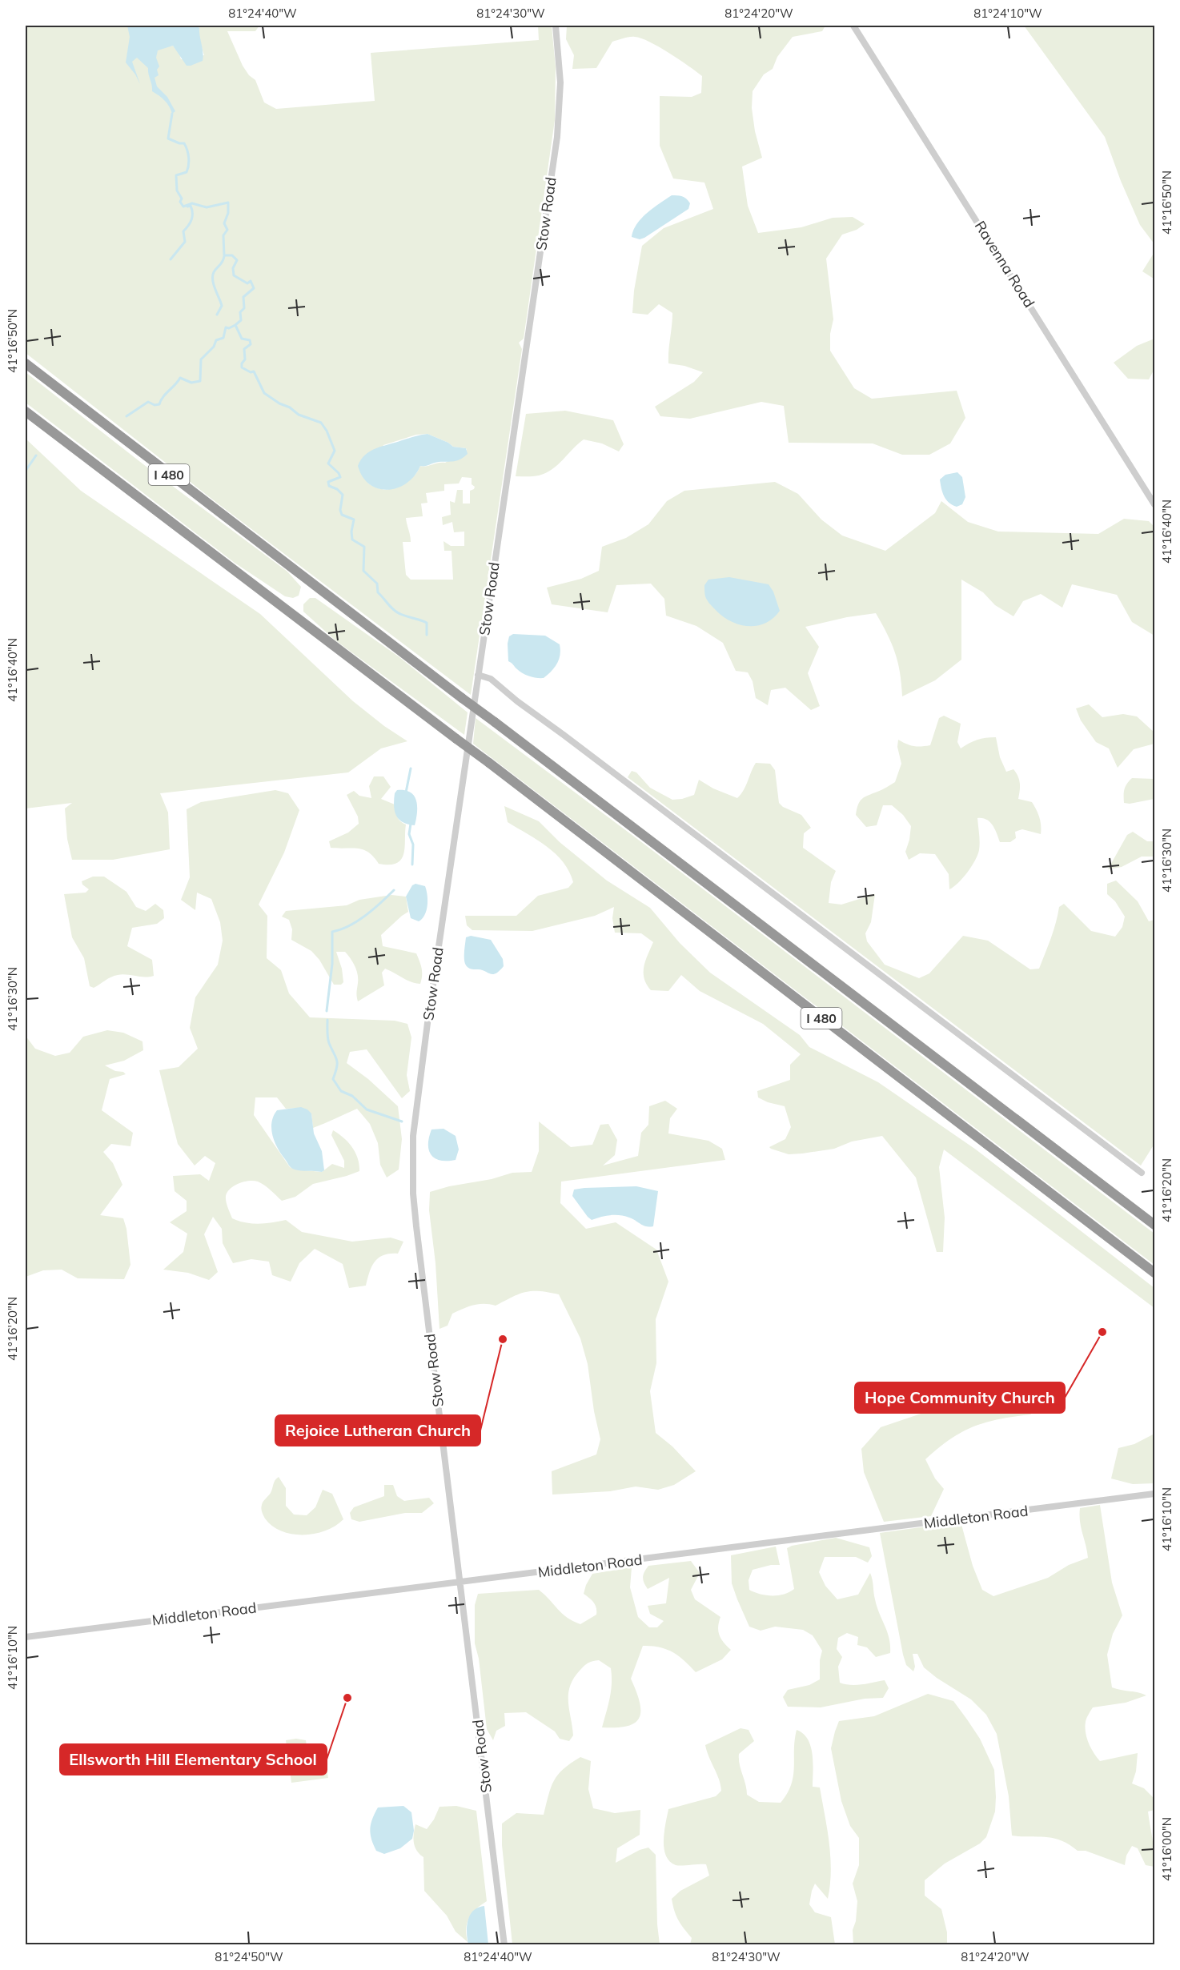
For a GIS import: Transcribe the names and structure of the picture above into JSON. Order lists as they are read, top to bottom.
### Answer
{
  "streets": {
    "highway": ["I 480"],
    "street": ["Stow Road", "Ravenna Road", "Middleton Road"]
  },
  "crossings": [
    ["Stow Road", "Middleton Road"]
  ],
  "places": ["Hope Community Church", "Rejoice Lutheran Church", "Ellsworth Hill Elementary School"],
  "coordinates": [
    "81°24'40\"W",
    "81°24'30\"W",
    "81°24'20\"W",
    "81°24'10\"W",
    "41°16'50\"N",
    "41°16'40\"N",
    "41°16'30\"N",
    "41°16'20\"N",
    "41°16'10\"N",
    "41°16'00\"N",
    "81°24'50\"W"
  ]
}
